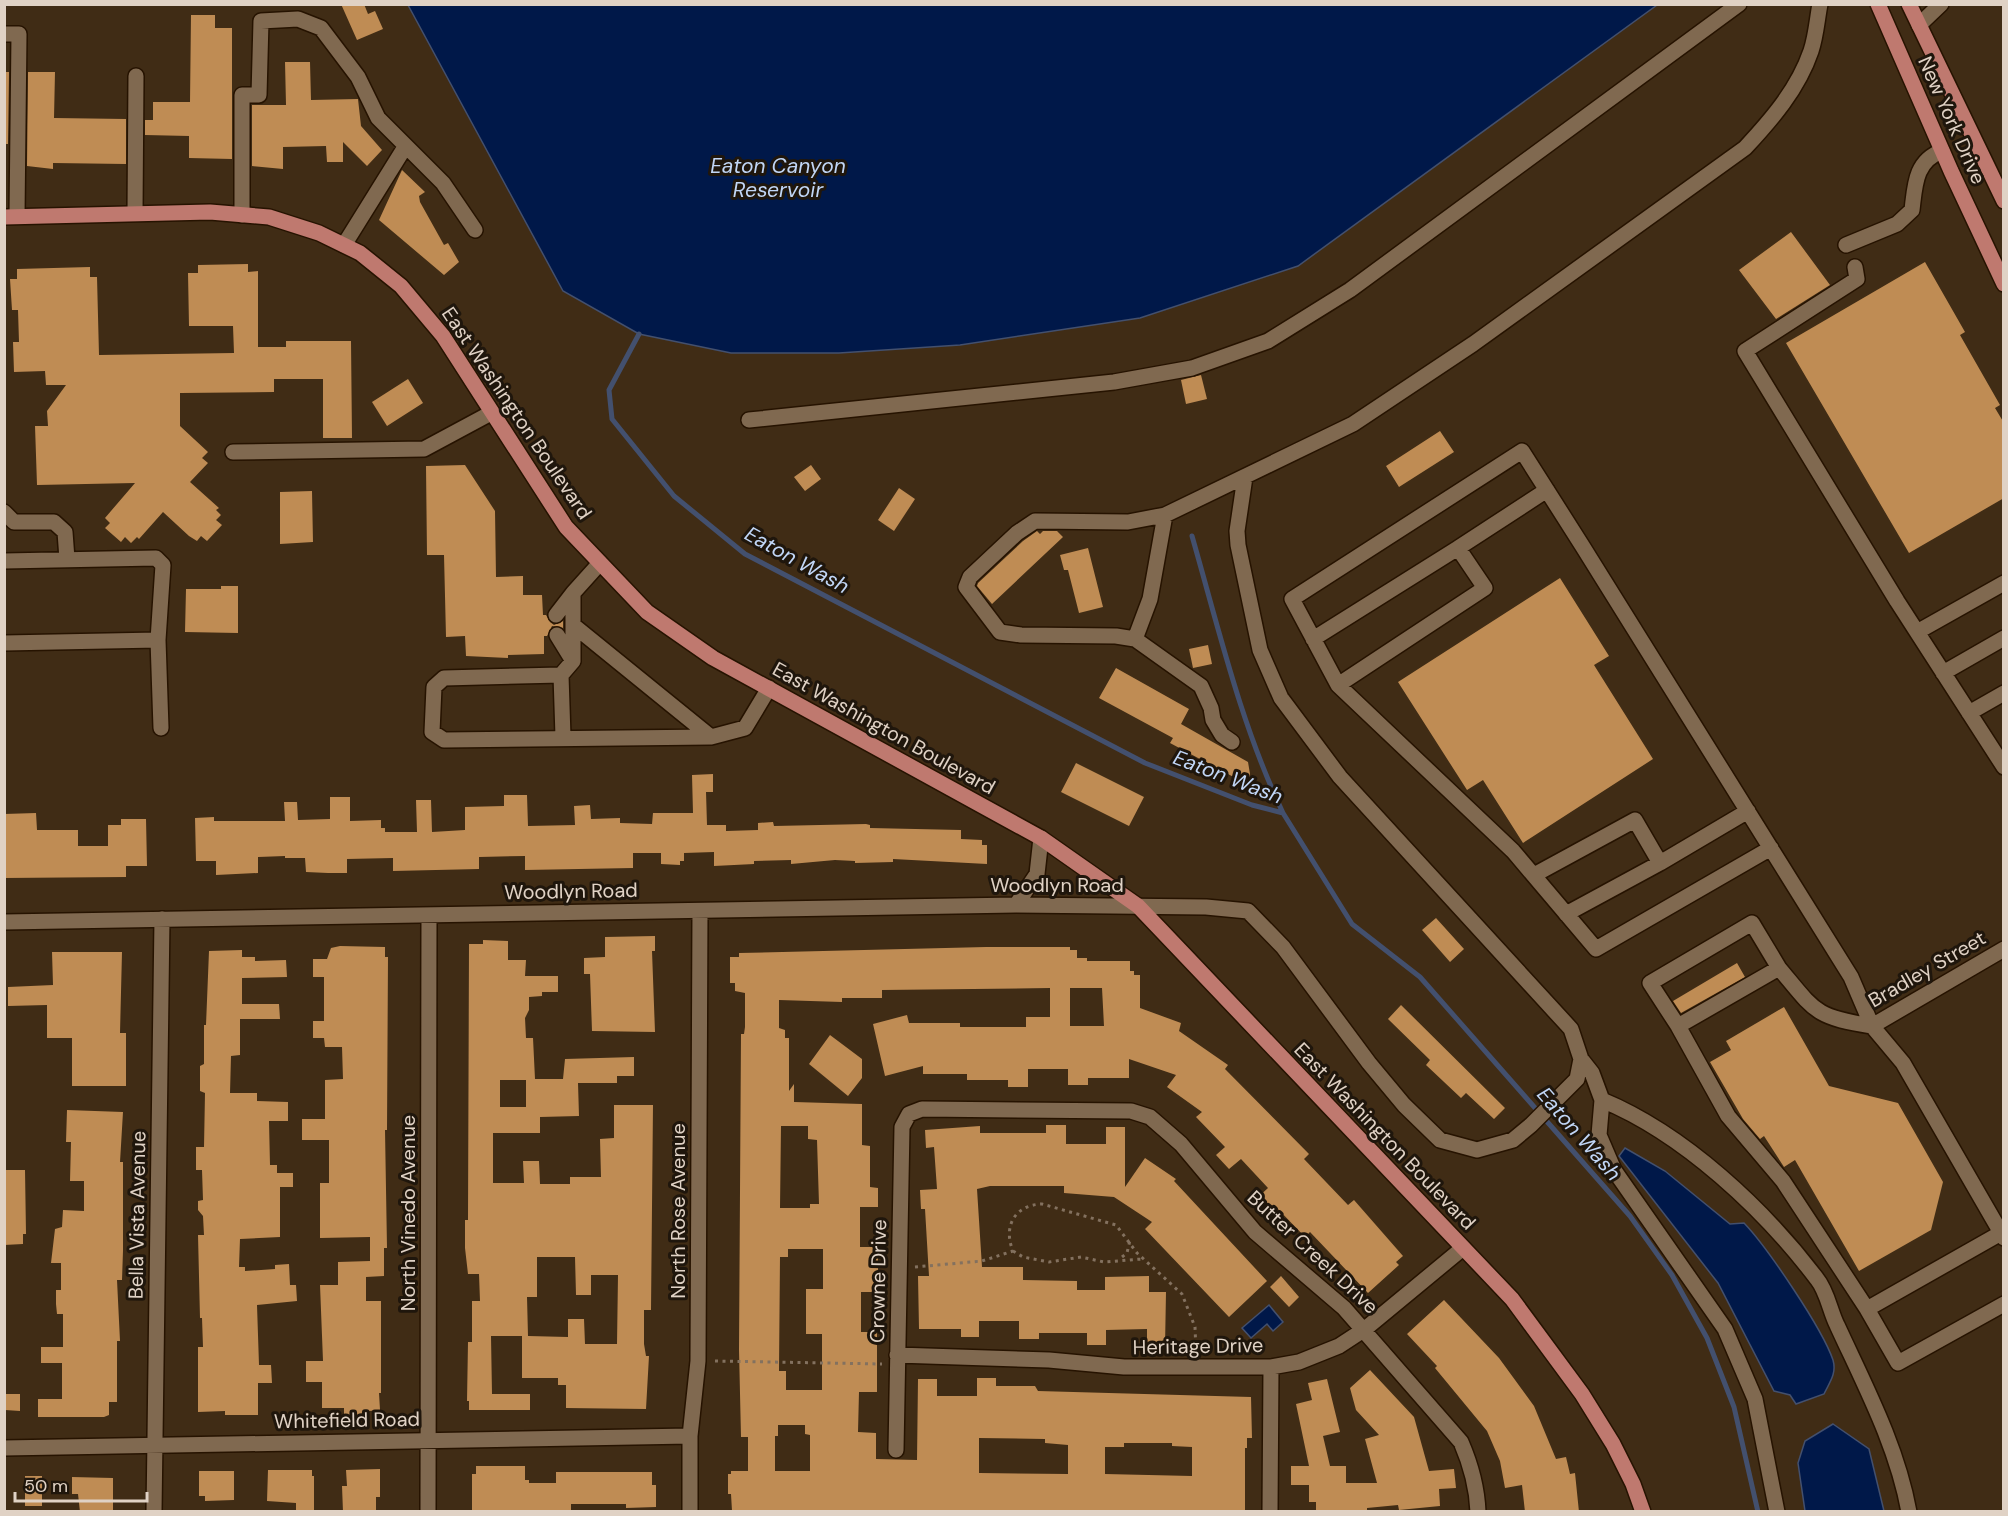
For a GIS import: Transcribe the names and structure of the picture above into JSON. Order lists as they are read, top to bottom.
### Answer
{
  "streets": {
    "main road": ["New York Drive", "East Washington Boulevard"],
    "street": [
      "Woodlyn Road",
      "Bradley Street",
      "North Rose Avenue",
      "North Vinedo Avenue",
      "Bella Vista Avenue",
      "Butter Creek Drive",
      "Crowne Drive",
      "Heritage Drive",
      "Whitefield Road"
    ]
  },
  "crossings": [
    ["East Washington Boulevard", "Woodlyn Road"],
    ["East Washington Boulevard", "Heritage Drive"],
    ["Woodlyn Road", "North Rose Avenue"],
    ["Woodlyn Road", "North Vinedo Avenue"],
    ["Woodlyn Road", "Bella Vista Avenue"],
    ["North Rose Avenue", "Whitefield Road"],
    ["North Vinedo Avenue", "Whitefield Road"],
    ["Bella Vista Avenue", "Whitefield Road"],
    ["Butter Creek Drive", "Crowne Drive"],
    ["Butter Creek Drive", "Heritage Drive"],
    ["Crowne Drive", "Heritage Drive"]
  ],
  "water": ["Eaton Canyon Reservoir", "Eaton Wash"],
  "scale_bar": "50 m"
}
